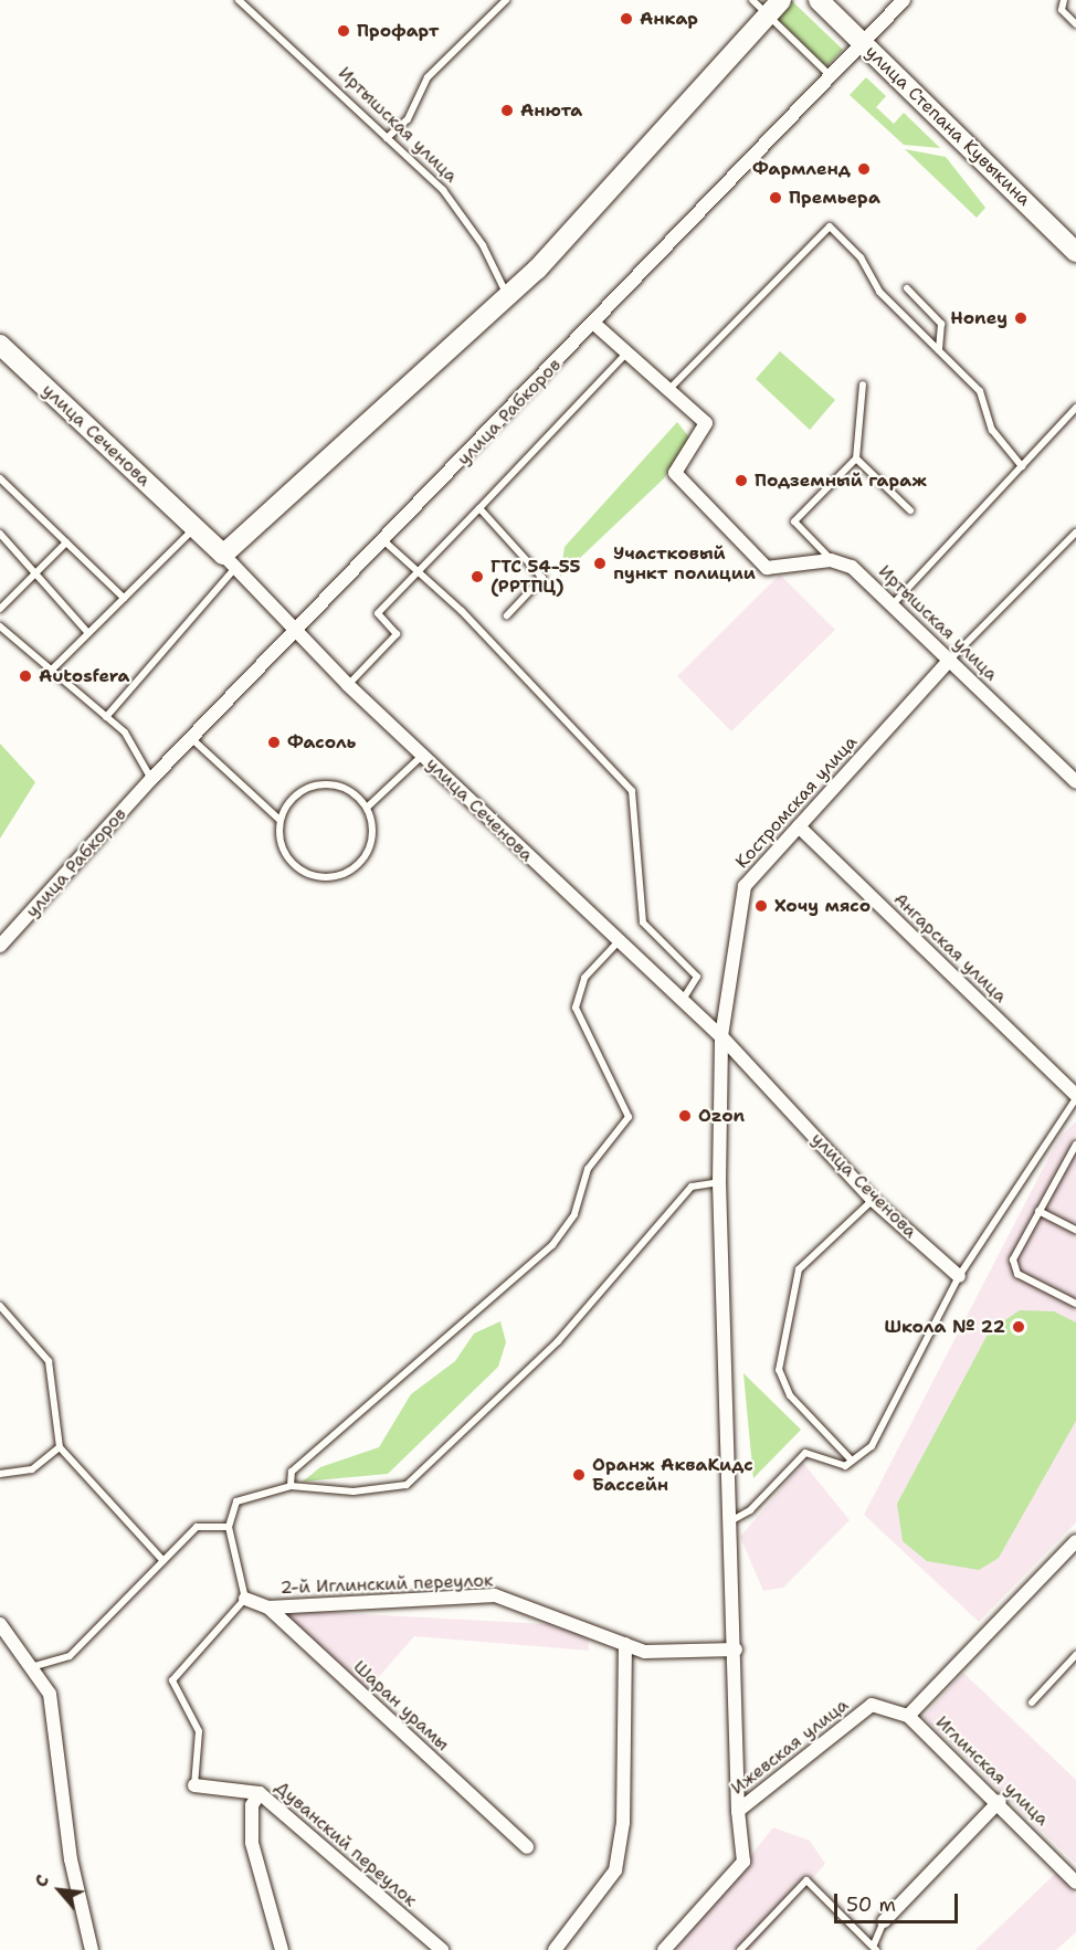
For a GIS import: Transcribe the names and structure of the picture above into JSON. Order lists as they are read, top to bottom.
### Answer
{
  "streets": {
    "street": [
      "Иртышская улица",
      "улица Степана Кувыкина",
      "улица Рабкоров",
      "улица Сеченова",
      "Костромская улица",
      "Ангарская улица",
      "2-й Иглинский переулок",
      "Шаран урамы",
      "Ижевская улица",
      "Иглинская улица",
      "Дуванский переулок"
    ]
  },
  "crossings": [
    ["Иртышская улица", "Костромская улица"],
    ["улица Степана Кувыкина", "улица Рабкоров"],
    ["улица Рабкоров", "улица Сеченова"],
    ["улица Сеченова", "Костромская улица"],
    ["Костромская улица", "Ангарская улица"],
    ["Костромская улица", "2-й Иглинский переулок"],
    ["Костромская улица", "Ижевская улица"],
    ["2-й Иглинский переулок", "Шаран урамы"],
    ["Ижевская улица", "Иглинская улица"]
  ],
  "places": [
    "Анкар",
    "Профарт",
    "Анюта",
    "Фармленд",
    "Премьера",
    "Honey",
    "Подземный гараж",
    "Участковый пункт полиции",
    "ГТС 54-55 (РРТПЦ)",
    "Autosfera",
    "Фасоль",
    "Хочу мясо",
    "Ozon",
    "Школа № 22",
    "Оранж АкваКидс Бассейн"
  ],
  "scale_bar": "50 m",
  "north": "top left"
}
